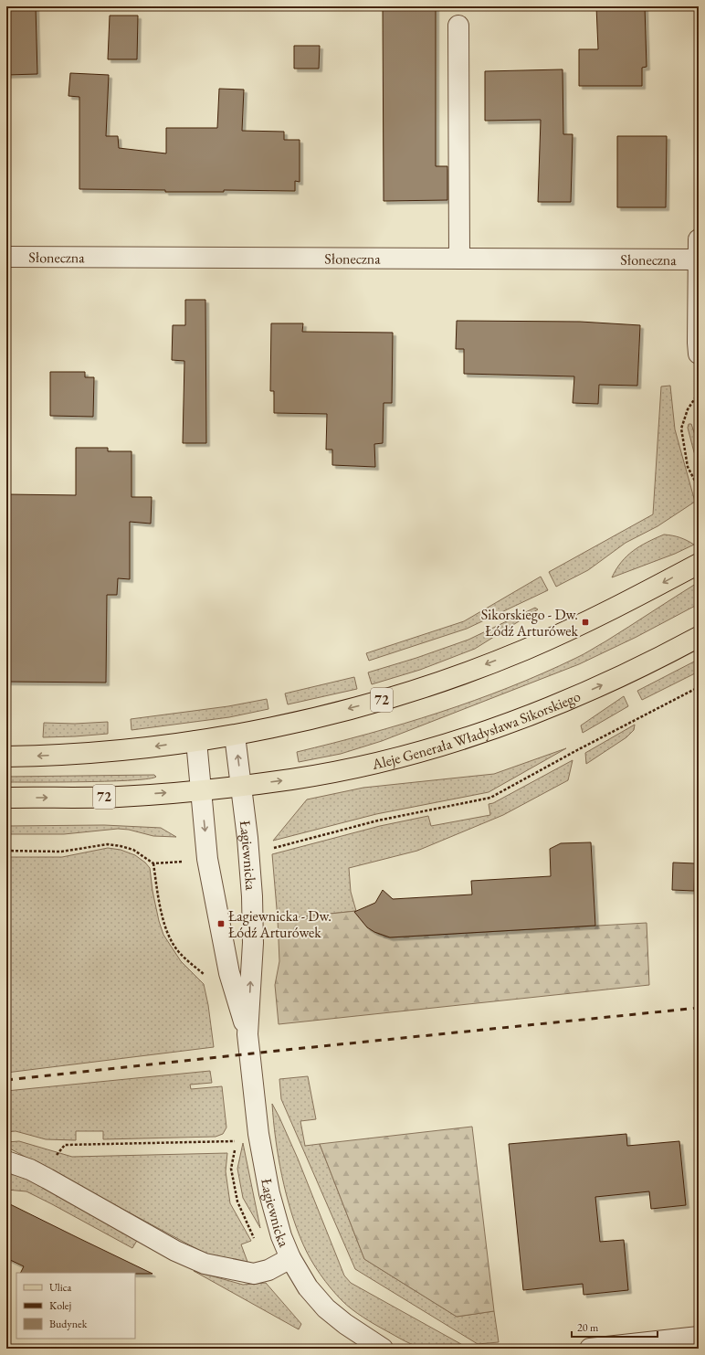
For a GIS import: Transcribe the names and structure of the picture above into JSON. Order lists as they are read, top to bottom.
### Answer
{
  "streets": {
    "main road": ["72", "Aleje Generała Władysława Sikorskiego"],
    "street": ["Słoneczna", "Łagiewnicka"]
  },
  "crossings": [
    ["72", "Aleje Generała Władysława Sikorskiego"],
    ["72", "Łagiewnicka"],
    ["Aleje Generała Władysława Sikorskiego", "Łagiewnicka"]
  ],
  "places": {
    "transit": ["Sikorskiego - Dw. Łódź Arturówek", "Łagiewnicka - Dw. Łódź Arturówek"]
  },
  "legend": ["Ulica", "Kolej", "Budynek"],
  "scale_bar": "20 m"
}
